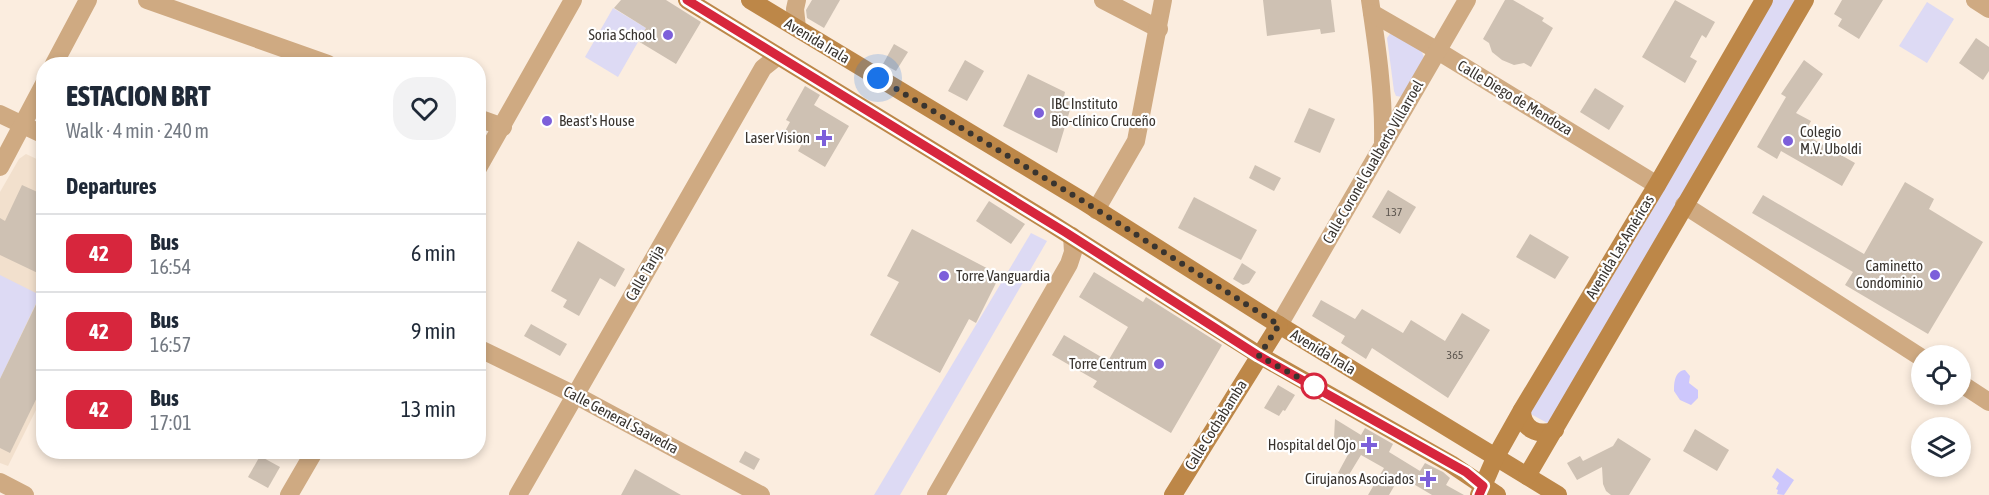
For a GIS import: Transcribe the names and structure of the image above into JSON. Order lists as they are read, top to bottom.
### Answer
{
  "streets": {
    "main road": ["Avenida Irala", "Avenida Las Américas", "Calle Cochabamba"],
    "street": [
      "Calle Diego de Mendoza",
      "Calle Coronel Gualberto Villarroel",
      "Calle Tarija",
      "Calle General Saavedra"
    ]
  },
  "crossings": [
    ["Avenida Irala", "Calle Coronel Gualberto Villarroel"],
    ["Avenida Irala", "Avenida Las Américas"],
    ["Avenida Irala", "Calle Cochabamba"],
    ["Calle Diego de Mendoza", "Calle Coronel Gualberto Villarroel"],
    ["Calle Diego de Mendoza", "Avenida Las Américas"],
    ["Calle Coronel Gualberto Villarroel", "Calle Cochabamba"],
    ["Calle Tarija", "Calle General Saavedra"]
  ],
  "places": {
    "other": [
      "Soria School",
      "IBC Instituto Bio-clínico Cruceño",
      "Beast's House",
      "Colegio M.V. Uboldi",
      "Caminetto Condominio",
      "Torre Vanguardia",
      "Torre Centrum"
    ],
    "health": ["Laser Vision", "Hospital del Ojo", "Cirujanos Asociados"]
  },
  "lines": ["bus line 42"],
  "house_numbers": ["137", "365"],
  "page": {
    "heading": [
      ["ESTACION BRT", "Walk · 4 min · 240 m"],
      "Departures"
    ],
    "list": [
      {
        "mark": "42",
        "name": "Bus",
        "note": "16:54",
        "value": "6 min"
      },
      {
        "mark": "42",
        "name": "Bus",
        "note": "16:57",
        "value": "9 min"
      },
      {
        "mark": "42",
        "name": "Bus",
        "note": "17:01",
        "value": "13 min"
      }
    ]
  }
}
